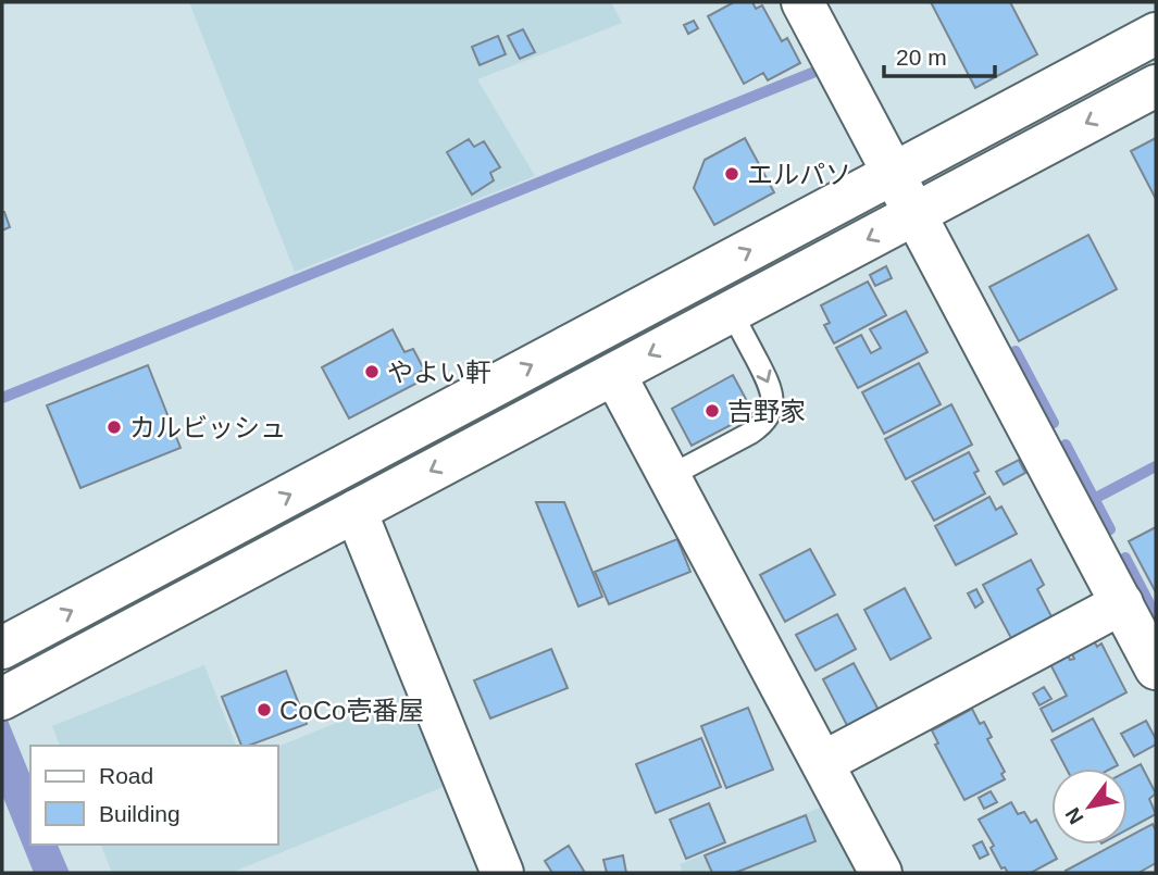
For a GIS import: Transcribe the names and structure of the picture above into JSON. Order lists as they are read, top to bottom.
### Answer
{
  "places": [
    "エルパソ",
    "やよい軒",
    "吉野家",
    "カルビッシュ",
    "CoCo壱番屋"
  ],
  "legend": ["Road", "Building"],
  "scale_bar": "20 m",
  "north": "bottom left"
}
